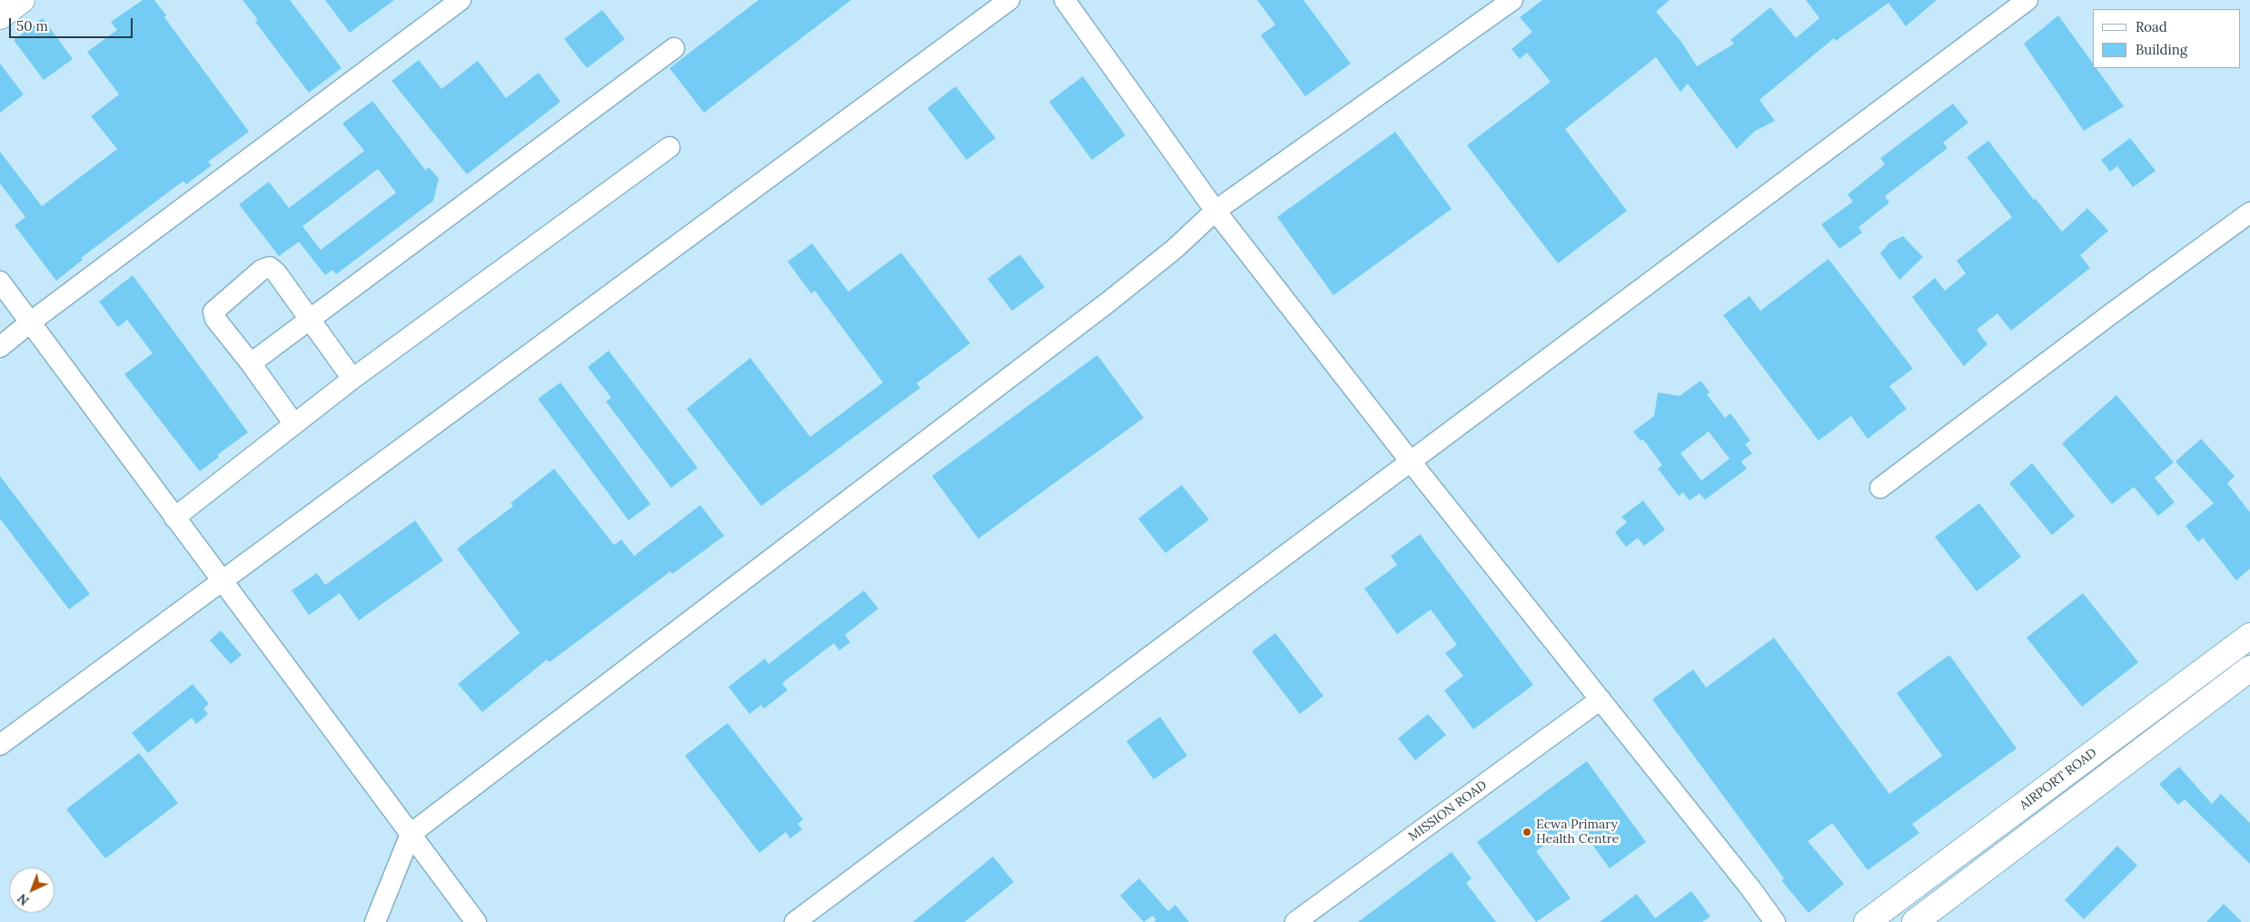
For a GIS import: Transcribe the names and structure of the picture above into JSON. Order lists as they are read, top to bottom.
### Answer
{
  "streets": {
    "main road": ["AIRPORT ROAD"],
    "street": ["MISSION ROAD"]
  },
  "places": ["Ecwa Primary Health Centre"],
  "legend": ["Road", "Building"],
  "scale_bar": "50 m",
  "north": "bottom left"
}
